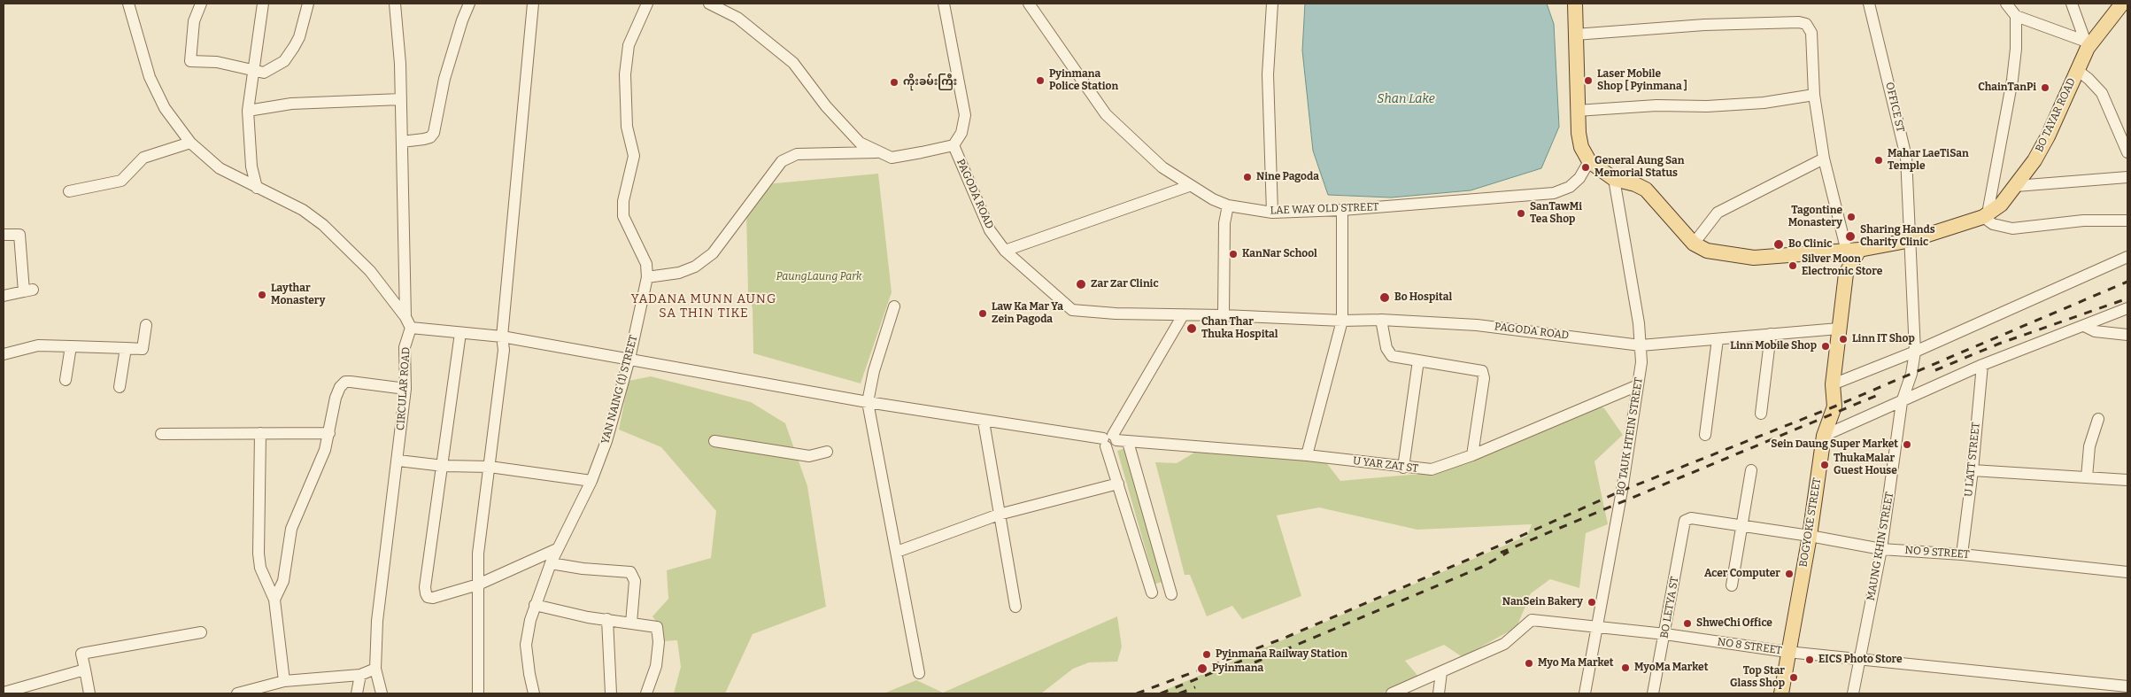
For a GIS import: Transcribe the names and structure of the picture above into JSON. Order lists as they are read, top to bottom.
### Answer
{
  "streets": {
    "main road": ["BO TAYAR ROAD", "BOGYOKE STREET"],
    "street": [
      "OFFICE ST",
      "PAGODA ROAD",
      "LAE WAY OLD STREET",
      "CIRCULAR ROAD",
      "YAN NAING (1) STREET",
      "BO TAUK HTEIN STREET",
      "U LATT STREET",
      "U YAR ZAT ST",
      "MAUNG KHIN STREET",
      "NO 9 STREET",
      "BO LETYA ST",
      "NO 8 STREET"
    ]
  },
  "crossings": [
    ["OFFICE ST", "BO TAYAR ROAD"],
    ["OFFICE ST", "MAUNG KHIN STREET"],
    ["BO TAYAR ROAD", "BO TAUK HTEIN STREET"],
    ["BO TAYAR ROAD", "BOGYOKE STREET"],
    ["BO TAYAR ROAD", "MAUNG KHIN STREET"],
    ["PAGODA ROAD", "BO TAUK HTEIN STREET"],
    ["PAGODA ROAD", "BOGYOKE STREET"],
    ["CIRCULAR ROAD", "U YAR ZAT ST"],
    ["YAN NAING (1) STREET", "U YAR ZAT ST"],
    ["BO TAUK HTEIN STREET", "U YAR ZAT ST"],
    ["BO TAUK HTEIN STREET", "NO 8 STREET"],
    ["U LATT STREET", "NO 9 STREET"],
    ["BOGYOKE STREET", "NO 9 STREET"],
    ["BOGYOKE STREET", "NO 8 STREET"],
    ["MAUNG KHIN STREET", "NO 9 STREET"],
    ["MAUNG KHIN STREET", "NO 8 STREET"],
    ["NO 9 STREET", "BO LETYA ST"],
    ["BO LETYA ST", "NO 8 STREET"]
  ],
  "districts": ["YADANA MUNN AUNG SA THIN TIKE"],
  "water": ["Shan Lake"],
  "parks": ["PaungLaung Park"],
  "places": [
    "Pyinmana Police Station",
    "Laser Mobile Shop [ Pyinmana ]",
    "ကိုးခမ်းကြီး",
    "ChainTanPi",
    "Mahar LaeTiSan Temple",
    "General Aung San Memorial Status",
    "Nine Pagoda",
    "SanTawMi Tea Shop",
    "Tagontine Monastery",
    "Sharing Hands Charity Clinic",
    "Bo Clinic",
    "KanNar School",
    "Silver Moon Electronic Store",
    "Zar Zar Clinic",
    "Laythar Monastery",
    "Bo Hospital",
    "Law Ka Mar Ya Zein Pagoda",
    "Chan Thar Thuka Hospital",
    "Linn IT Shop",
    "Linn Mobile Shop",
    "Sein Daung Super Market",
    "ThukaMalar Guest House",
    "Acer Computer",
    "NanSein Bakery",
    "ShweChi Office",
    "Pyinmana Railway Station",
    "EICS Photo Store",
    "Myo Ma Market",
    "MyoMa Market",
    "Pyinmana",
    "Top Star Glass Shop"
  ]
}
